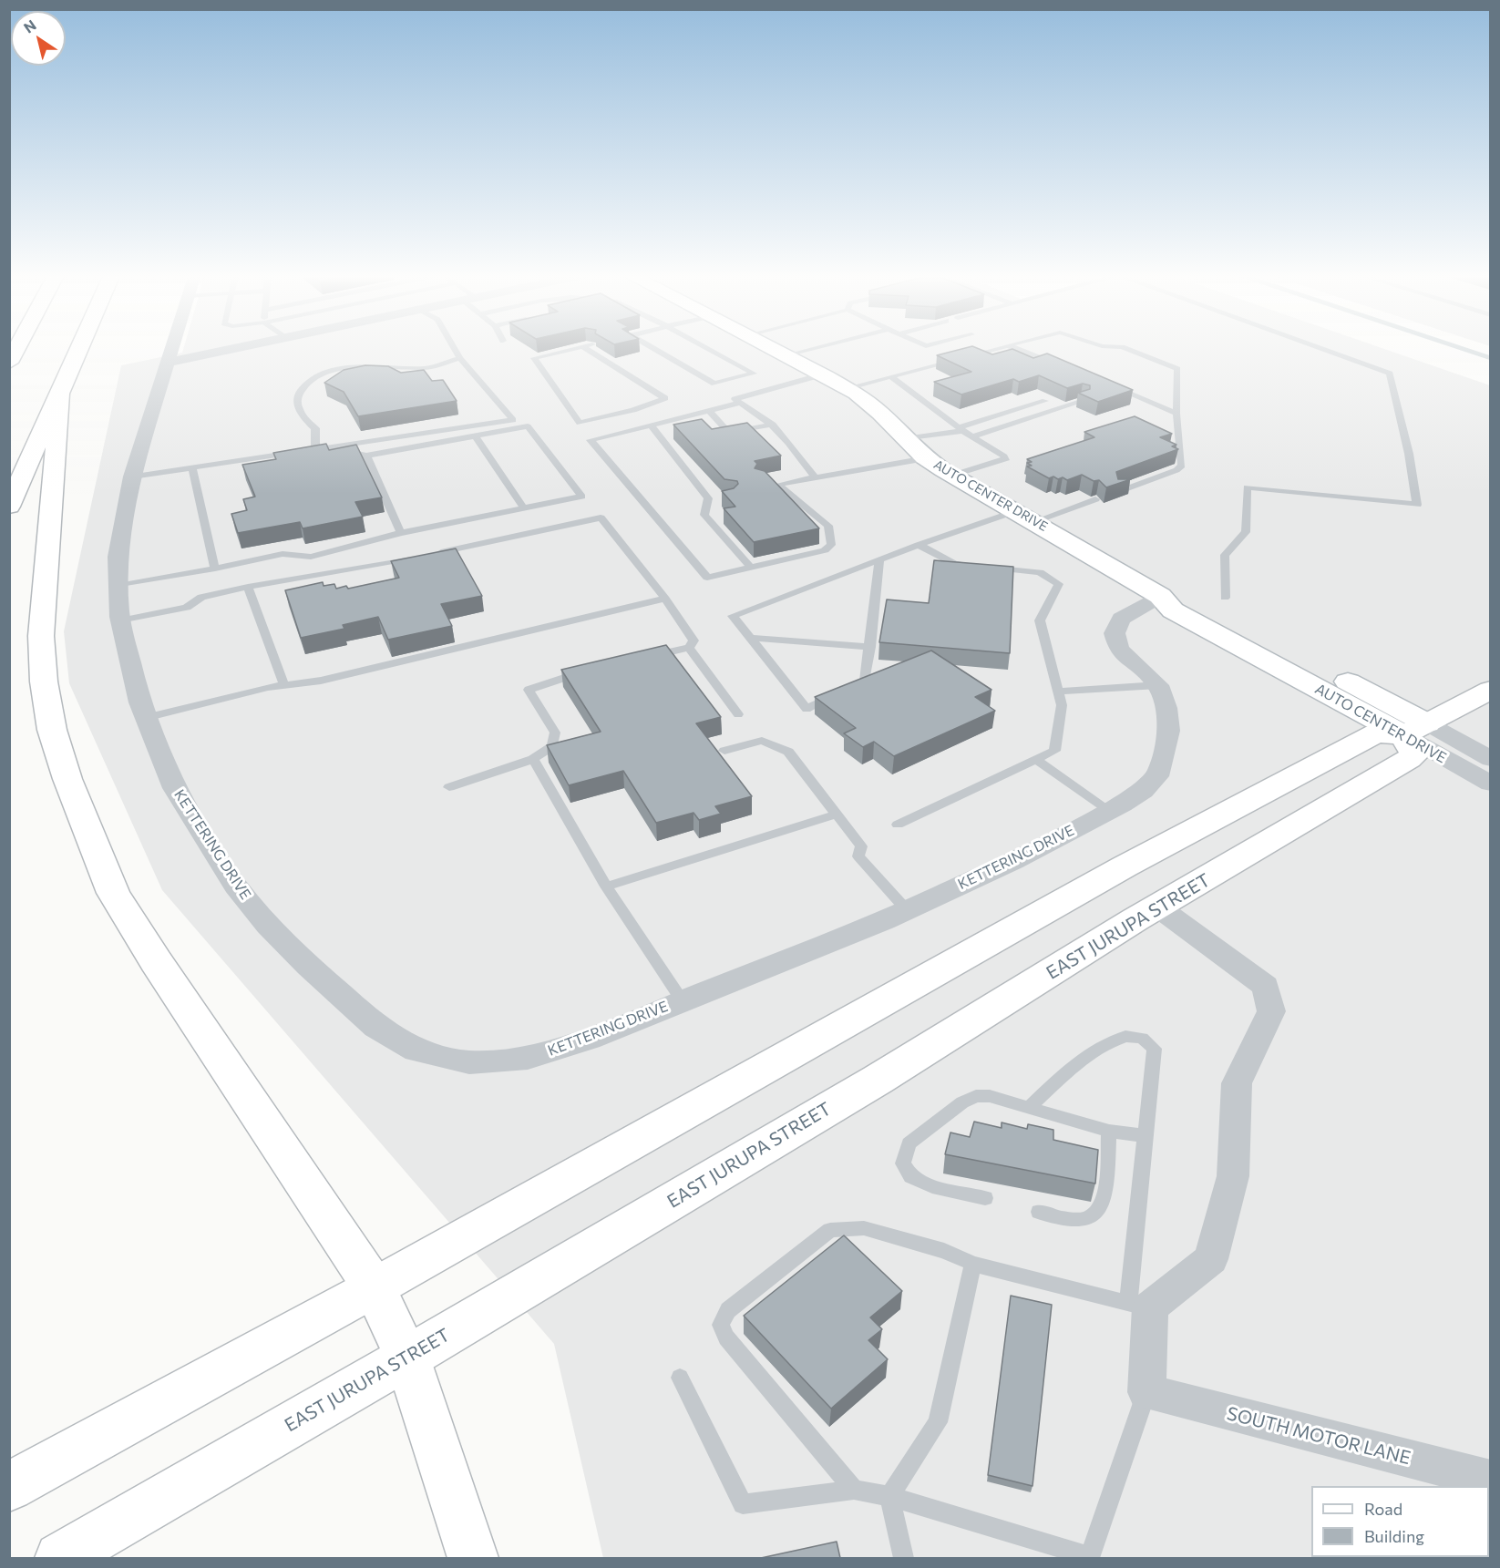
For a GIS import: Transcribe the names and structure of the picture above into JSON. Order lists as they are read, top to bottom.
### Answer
{
  "streets": {
    "main road": ["AUTO CENTER DRIVE", "EAST JURUPA STREET"],
    "street": ["KETTERING DRIVE", "SOUTH MOTOR LANE"]
  },
  "crossings": [
    ["AUTO CENTER DRIVE", "EAST JURUPA STREET"]
  ],
  "legend": ["Road", "Building"],
  "north": "top left"
}
